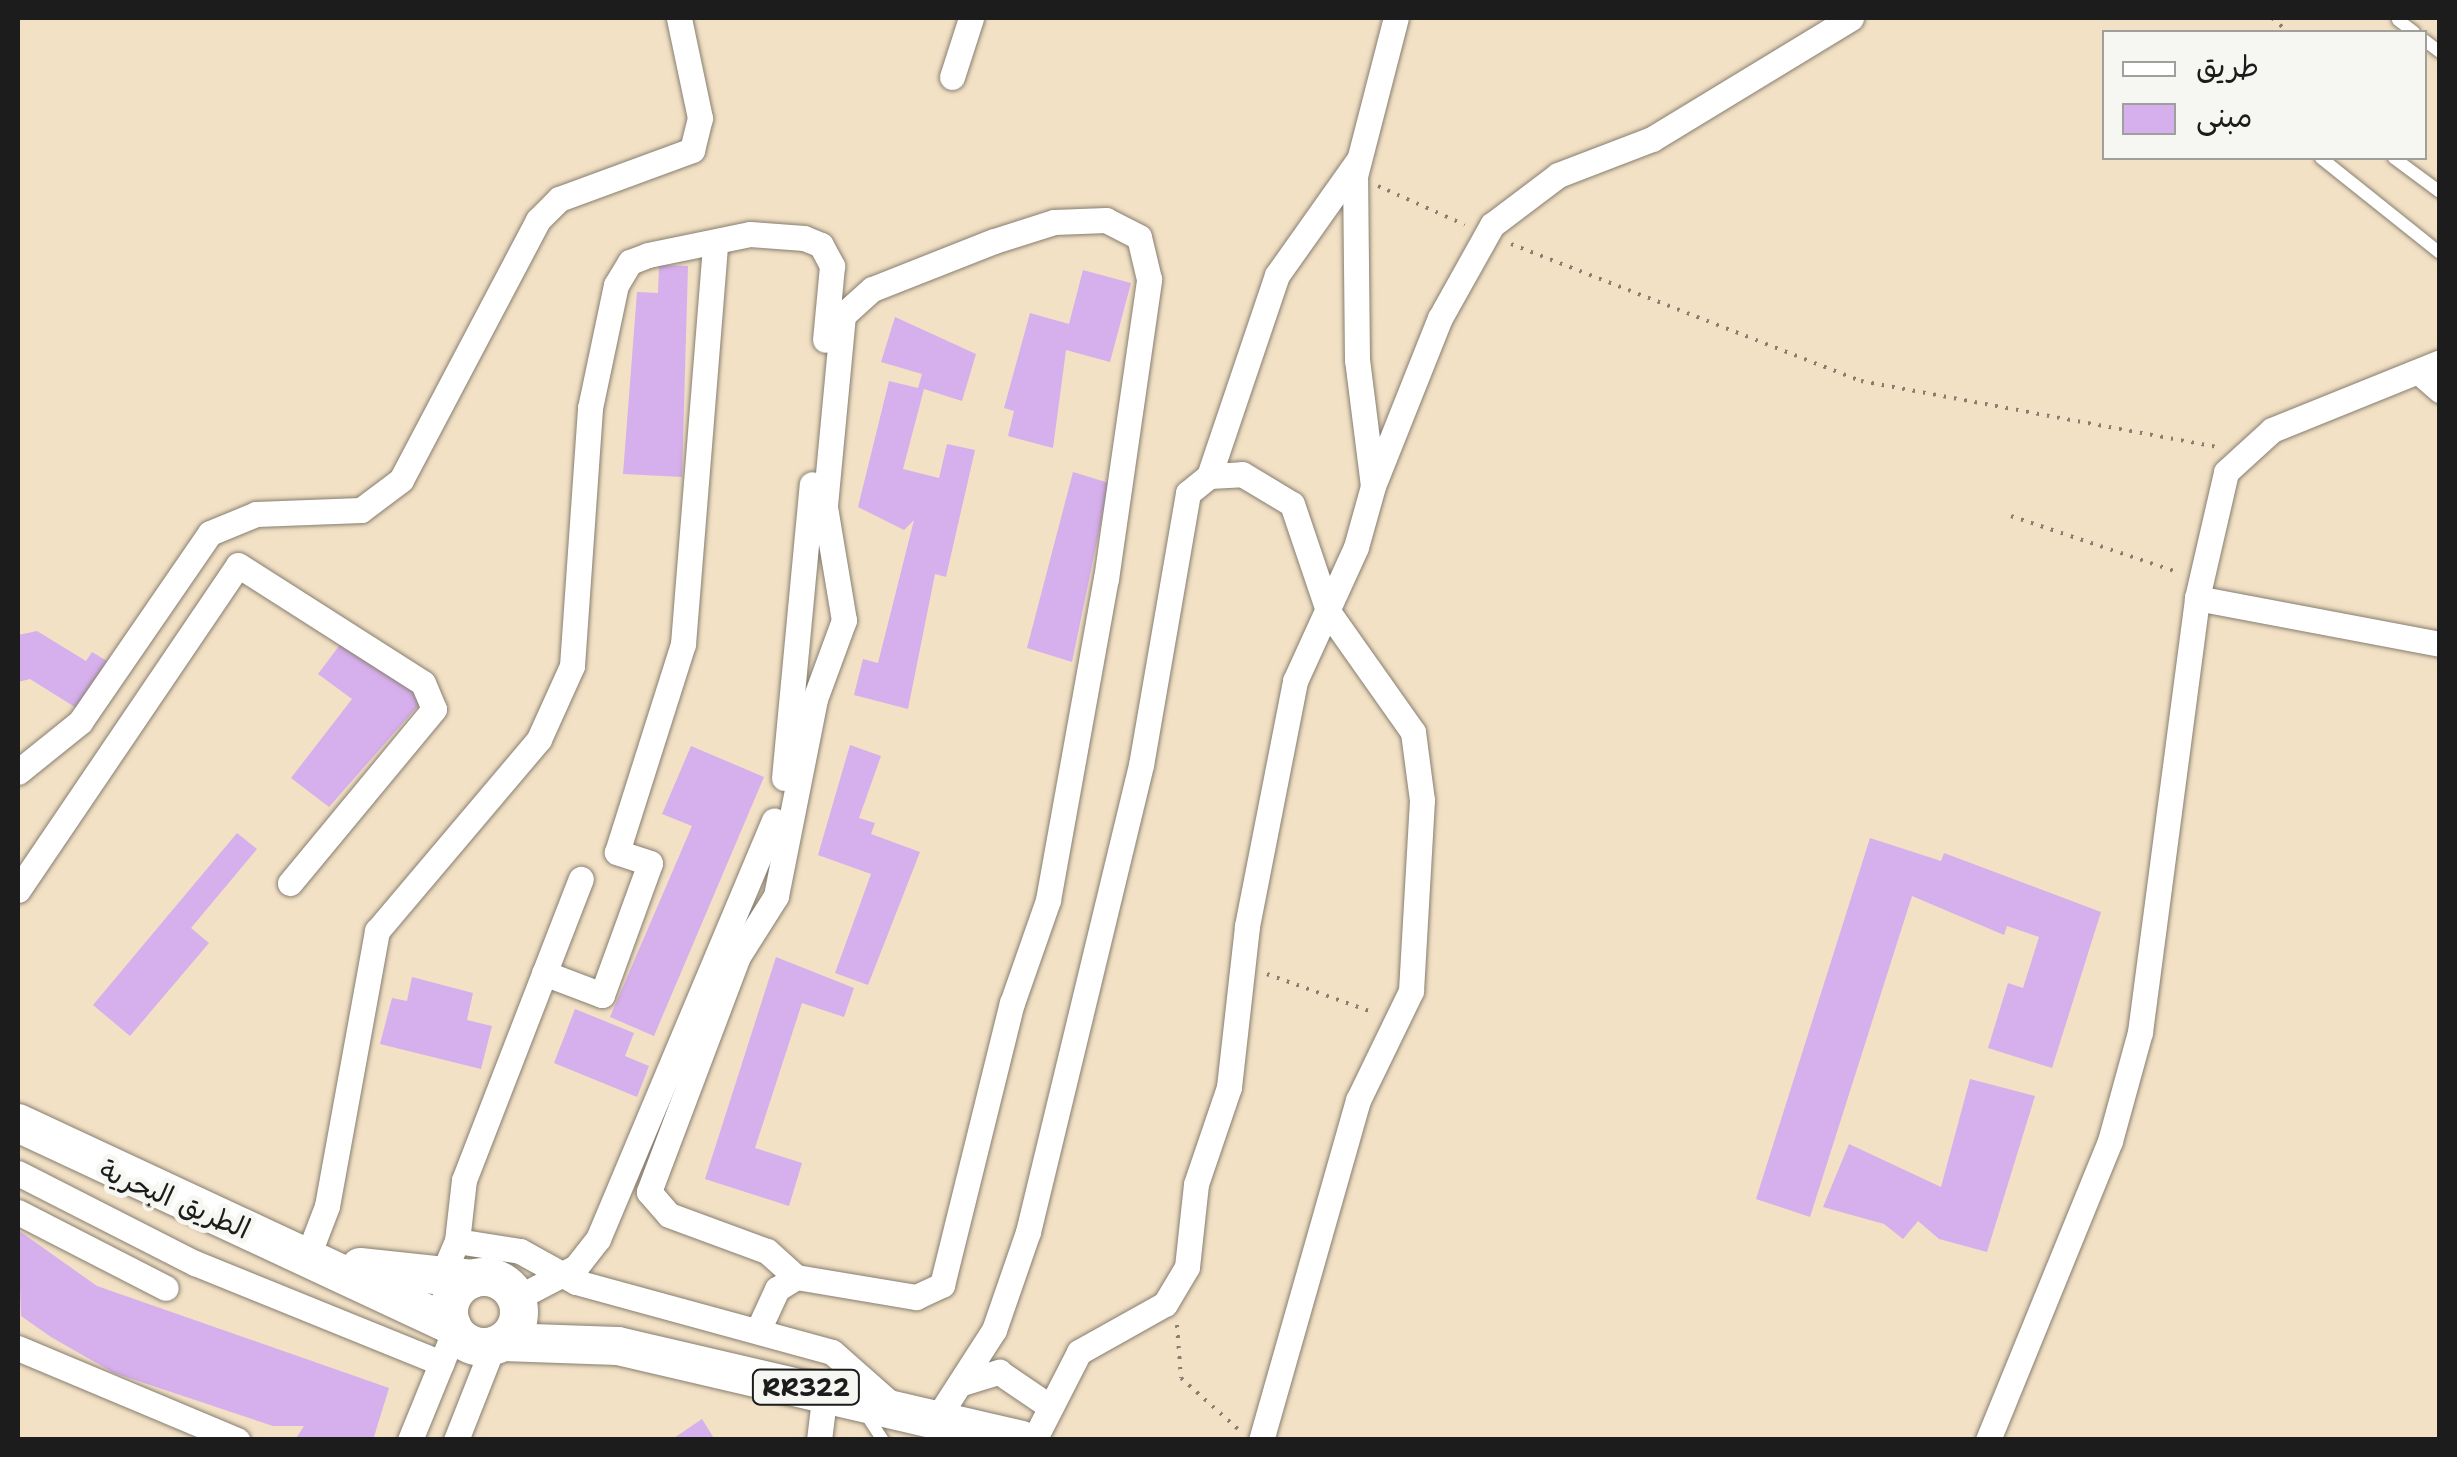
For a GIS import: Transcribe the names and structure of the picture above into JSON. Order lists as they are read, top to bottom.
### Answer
{
  "streets": {
    "main road": ["الطريق البحرية", "RR322"]
  },
  "crossings": [
    ["الطريق البحرية", "RR322"]
  ],
  "legend": ["طريق", "مبنى"]
}
